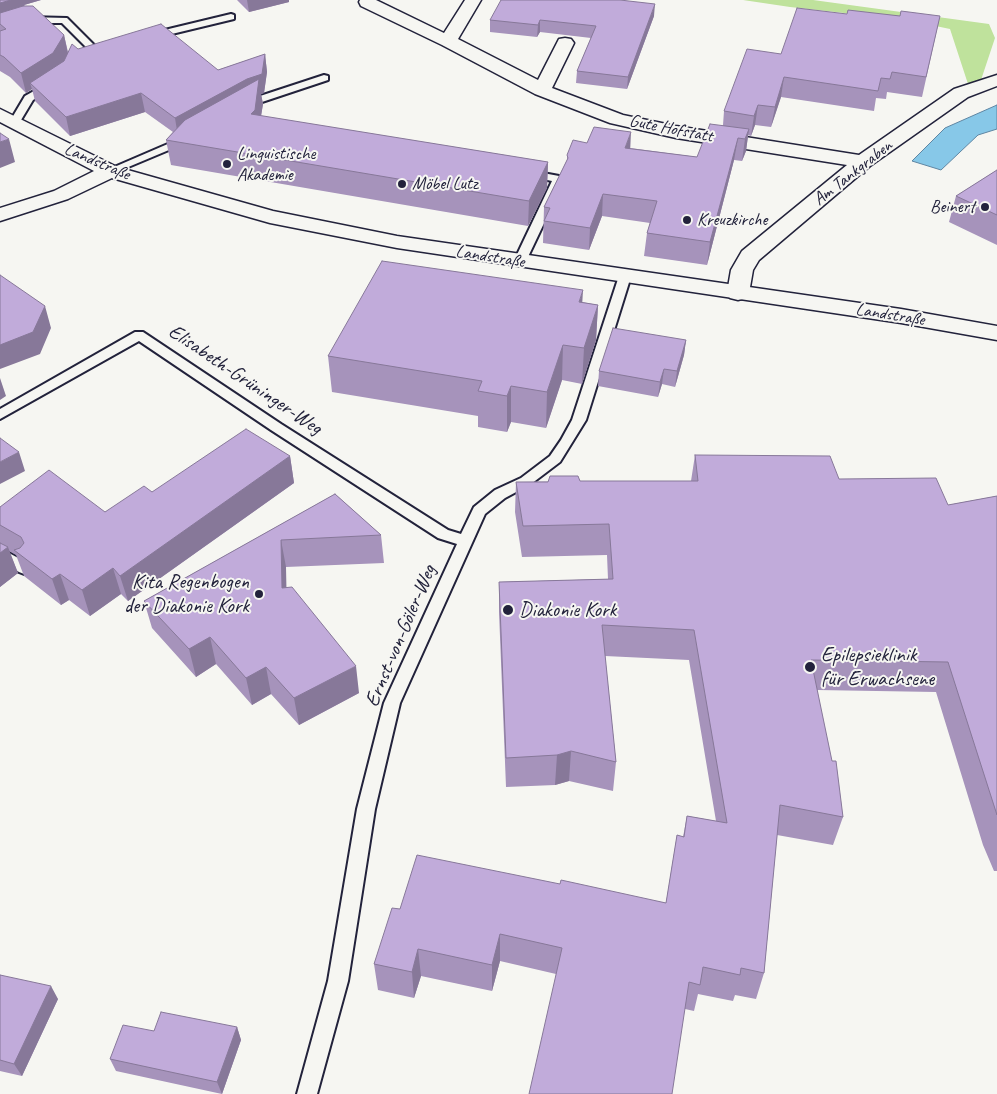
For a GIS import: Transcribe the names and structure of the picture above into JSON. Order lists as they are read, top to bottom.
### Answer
{
  "streets": {
    "street": ["Gute Hofstatt", "Landstraße", "Am Tankgraben"],
    "lane": ["Elisabeth-Grüninger-Weg", "Ernst-von-Göler-Weg"]
  },
  "crossings": [
    ["Gute Hofstatt", "Am Tankgraben"],
    ["Landstraße", "Am Tankgraben"],
    ["Landstraße", "Ernst-von-Göler-Weg"],
    ["Elisabeth-Grüninger-Weg", "Ernst-von-Göler-Weg"]
  ],
  "places": [
    "Linguistische Akademie",
    "Möbel Lutz",
    "Beinert",
    "Kreuzkirche",
    "Kita Regenbogen der Diakonie Kork",
    "Diakonie Kork",
    "Epilepsieklinik für Erwachsene"
  ]
}
